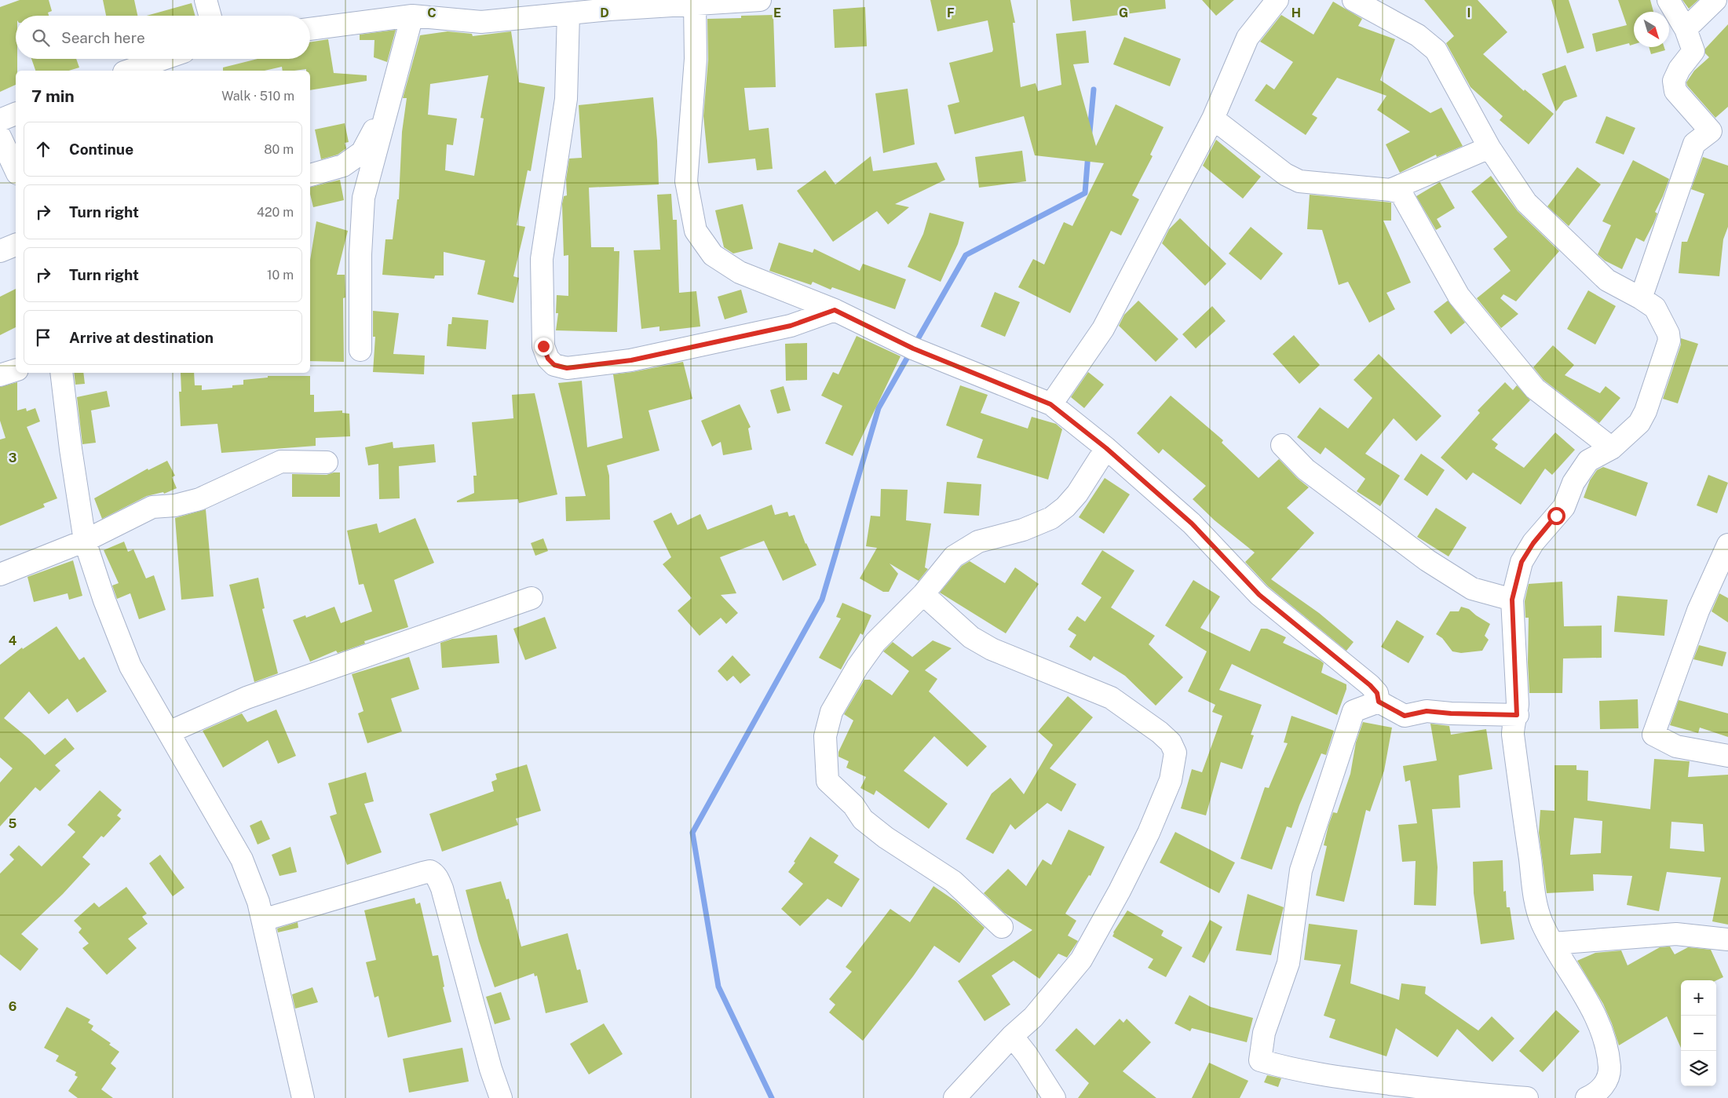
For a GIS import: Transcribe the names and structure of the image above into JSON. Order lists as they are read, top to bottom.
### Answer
{
  "north": "bottom right",
  "page": {
    "search": "Search here",
    "heading": ["7 min", "Walk · 510 m"],
    "list": [
      ["Continue", "80 m"],
      ["Turn right", "420 m"],
      ["Turn right", "10 m"],
      "Arrive at destination"
    ],
    "map_buttons": ["+", "−"]
  },
  "grid": {
    "columns": [
      "C",
      "D",
      "E",
      "F",
      "G",
      "H",
      "I"
    ],
    "rows": [
      "3",
      "4",
      "5",
      "6"
    ]
  }
}
